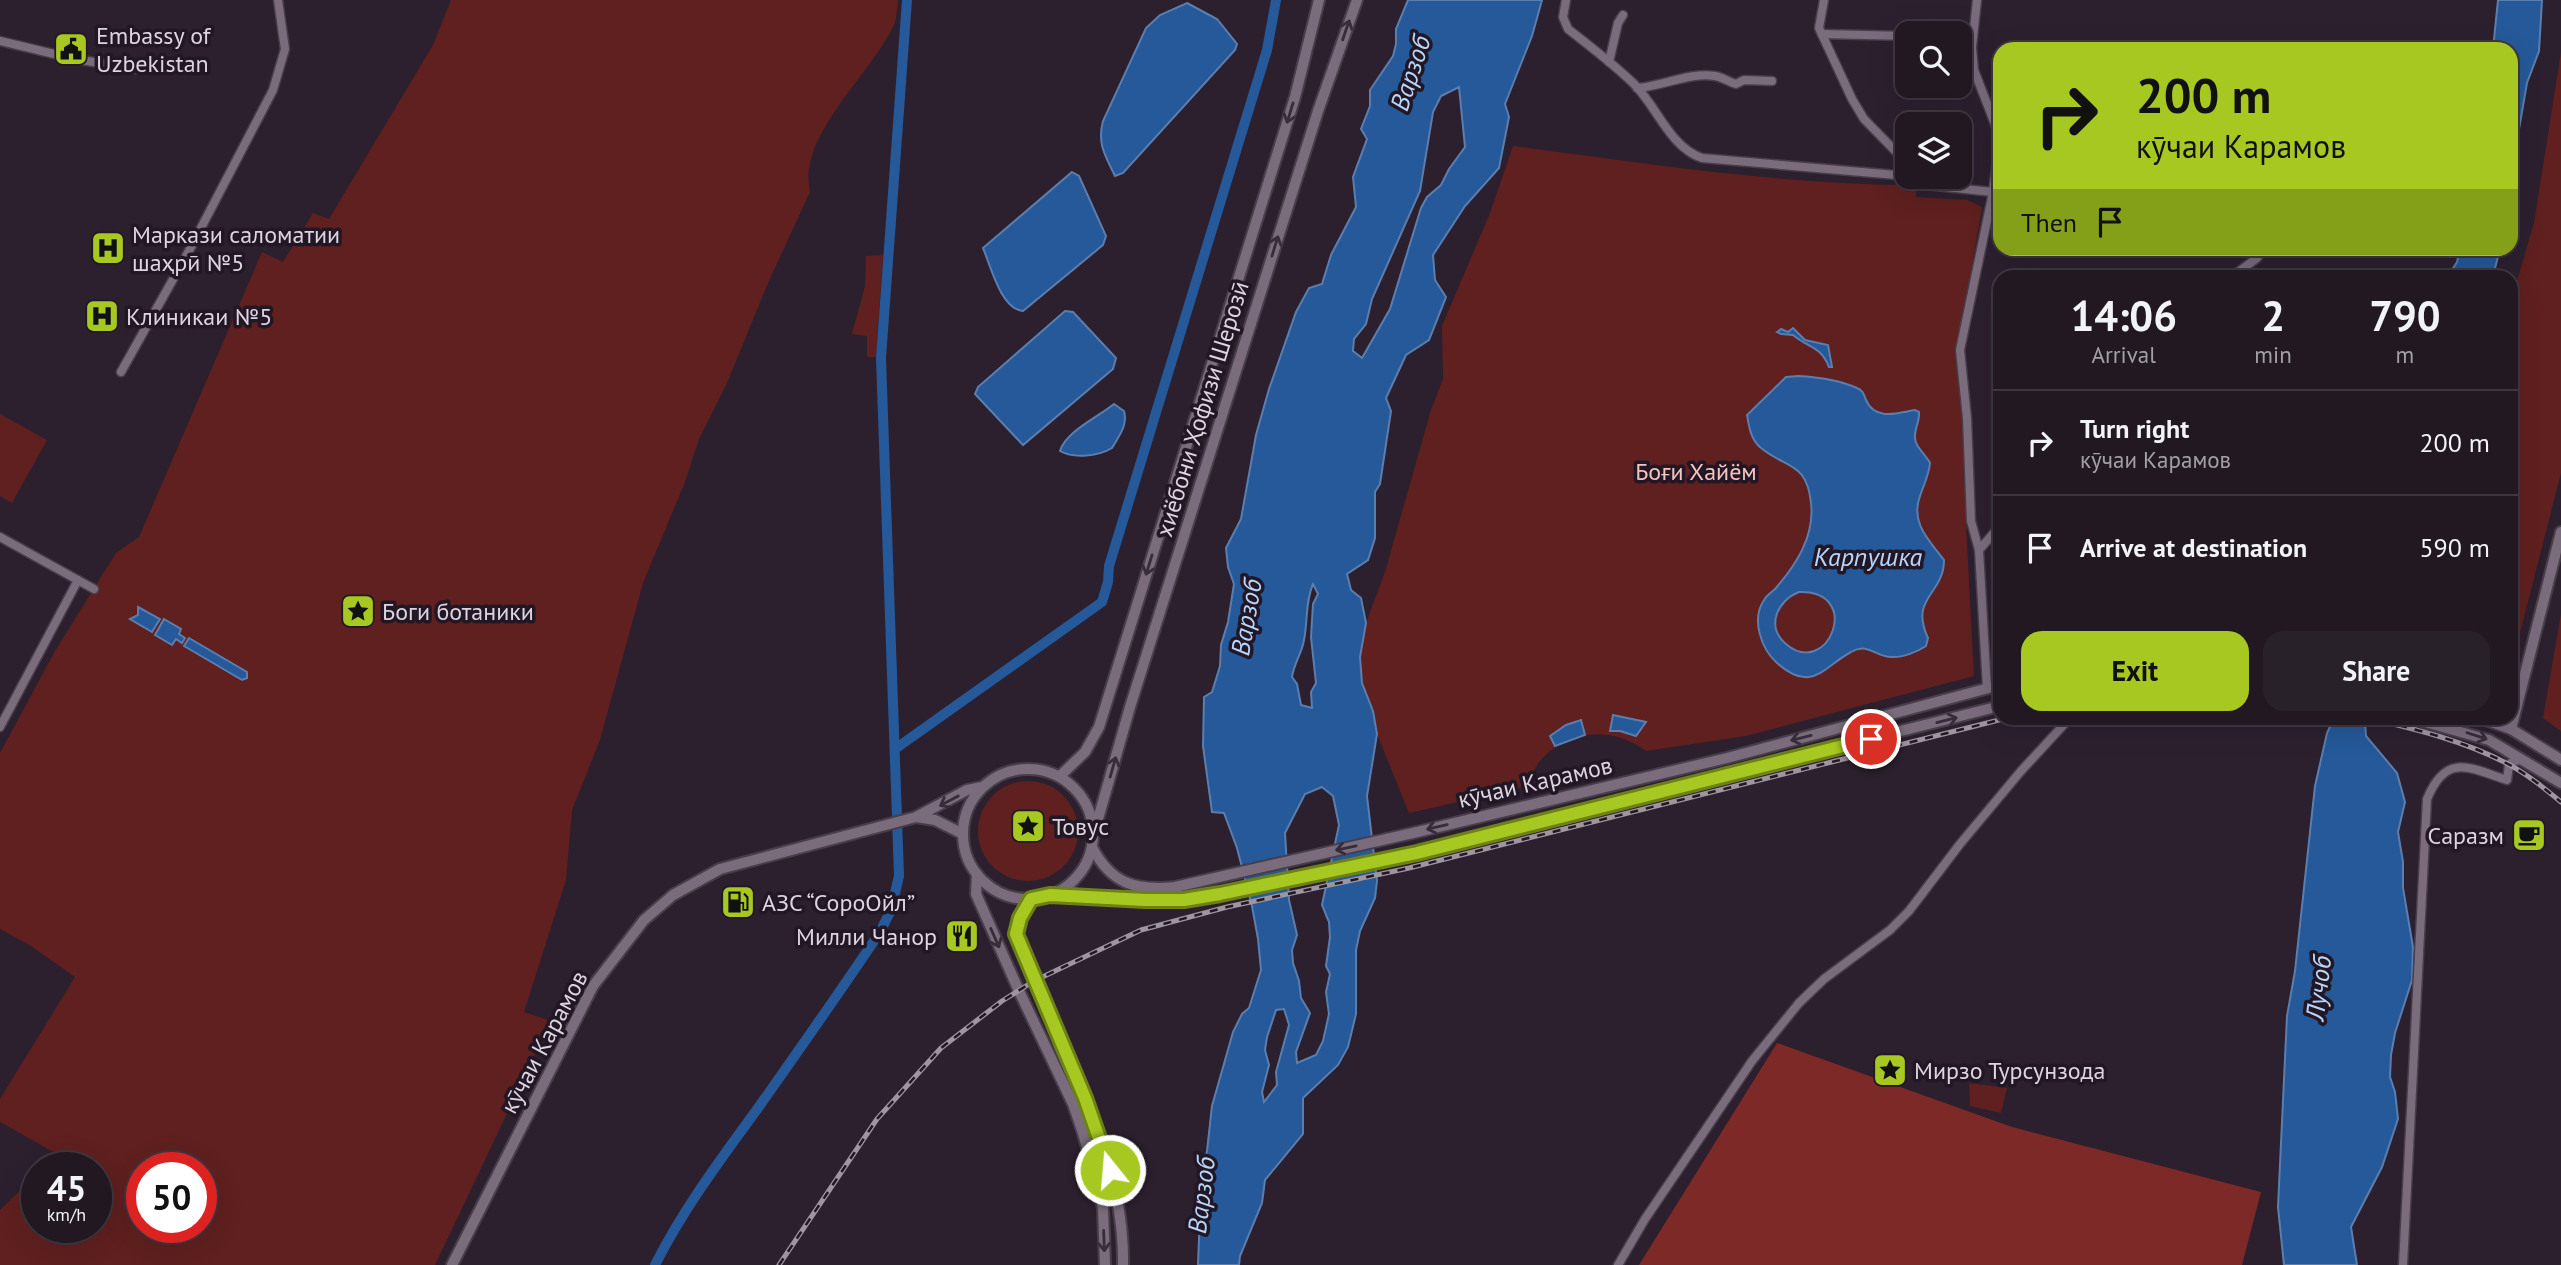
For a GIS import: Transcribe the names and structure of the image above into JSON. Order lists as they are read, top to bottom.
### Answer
{
  "streets": {
    "main road": ["хиёбони Ҳофизи Шерозӣ", "кӯчаи Карамов"]
  },
  "crossings": [
    ["хиёбони Ҳофизи Шерозӣ", "кӯчаи Карамов"]
  ],
  "water": ["Варзоб", "Карпушка", "Лучоб"],
  "parks": ["Боғи Хайём"],
  "places": {
    "public building": ["Embassy of Uzbekistan"],
    "hospital": ["Маркази саломатии шаҳрӣ №5", "Клиникаи №5"],
    "place": ["Боги ботаники", "Товус", "Мирзо Турсунзода"],
    "cafe": ["Саразм"],
    "fuel station": ["АЗС “СороОйл”"],
    "restaurant": ["Милли Чанор"]
  },
  "page": {
    "turn": ["200 m", "кӯчаи Карамов"],
    "then": "Then",
    "eta": [
      "14:06",
      "Arrival",
      "2",
      "min",
      "790",
      "m"
    ],
    "list": [
      {
        "name": "Turn right",
        "note": "кӯчаи Карамов",
        "value": "200 m"
      },
      {
        "name": "Arrive at destination",
        "value": "590 m"
      }
    ],
    "buttons": ["Exit", "Share"],
    "speed": "45 km/h",
    "limit": "50"
  }
}
